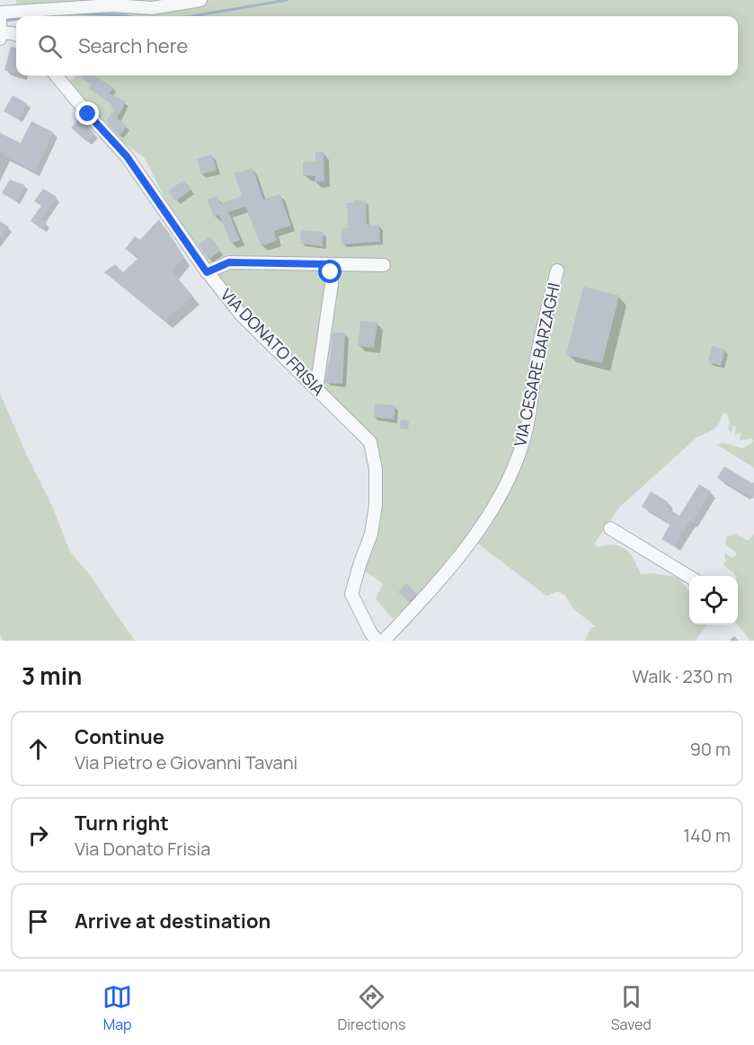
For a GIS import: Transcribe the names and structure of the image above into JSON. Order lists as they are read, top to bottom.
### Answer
{
  "streets": {
    "street": ["VIA DONATO FRISIA", "VIA CESARE BARZAGHI"]
  },
  "page": {
    "search": "Search here",
    "heading": ["3 min", "Walk · 230 m"],
    "list": [
      ["Continue", "Via Pietro e Giovanni Tavani", "90 m"],
      ["Turn right", "Via Donato Frisia", "140 m"],
      "Arrive at destination"
    ],
    "nav": ["Map", "Directions", "Saved"]
  }
}
